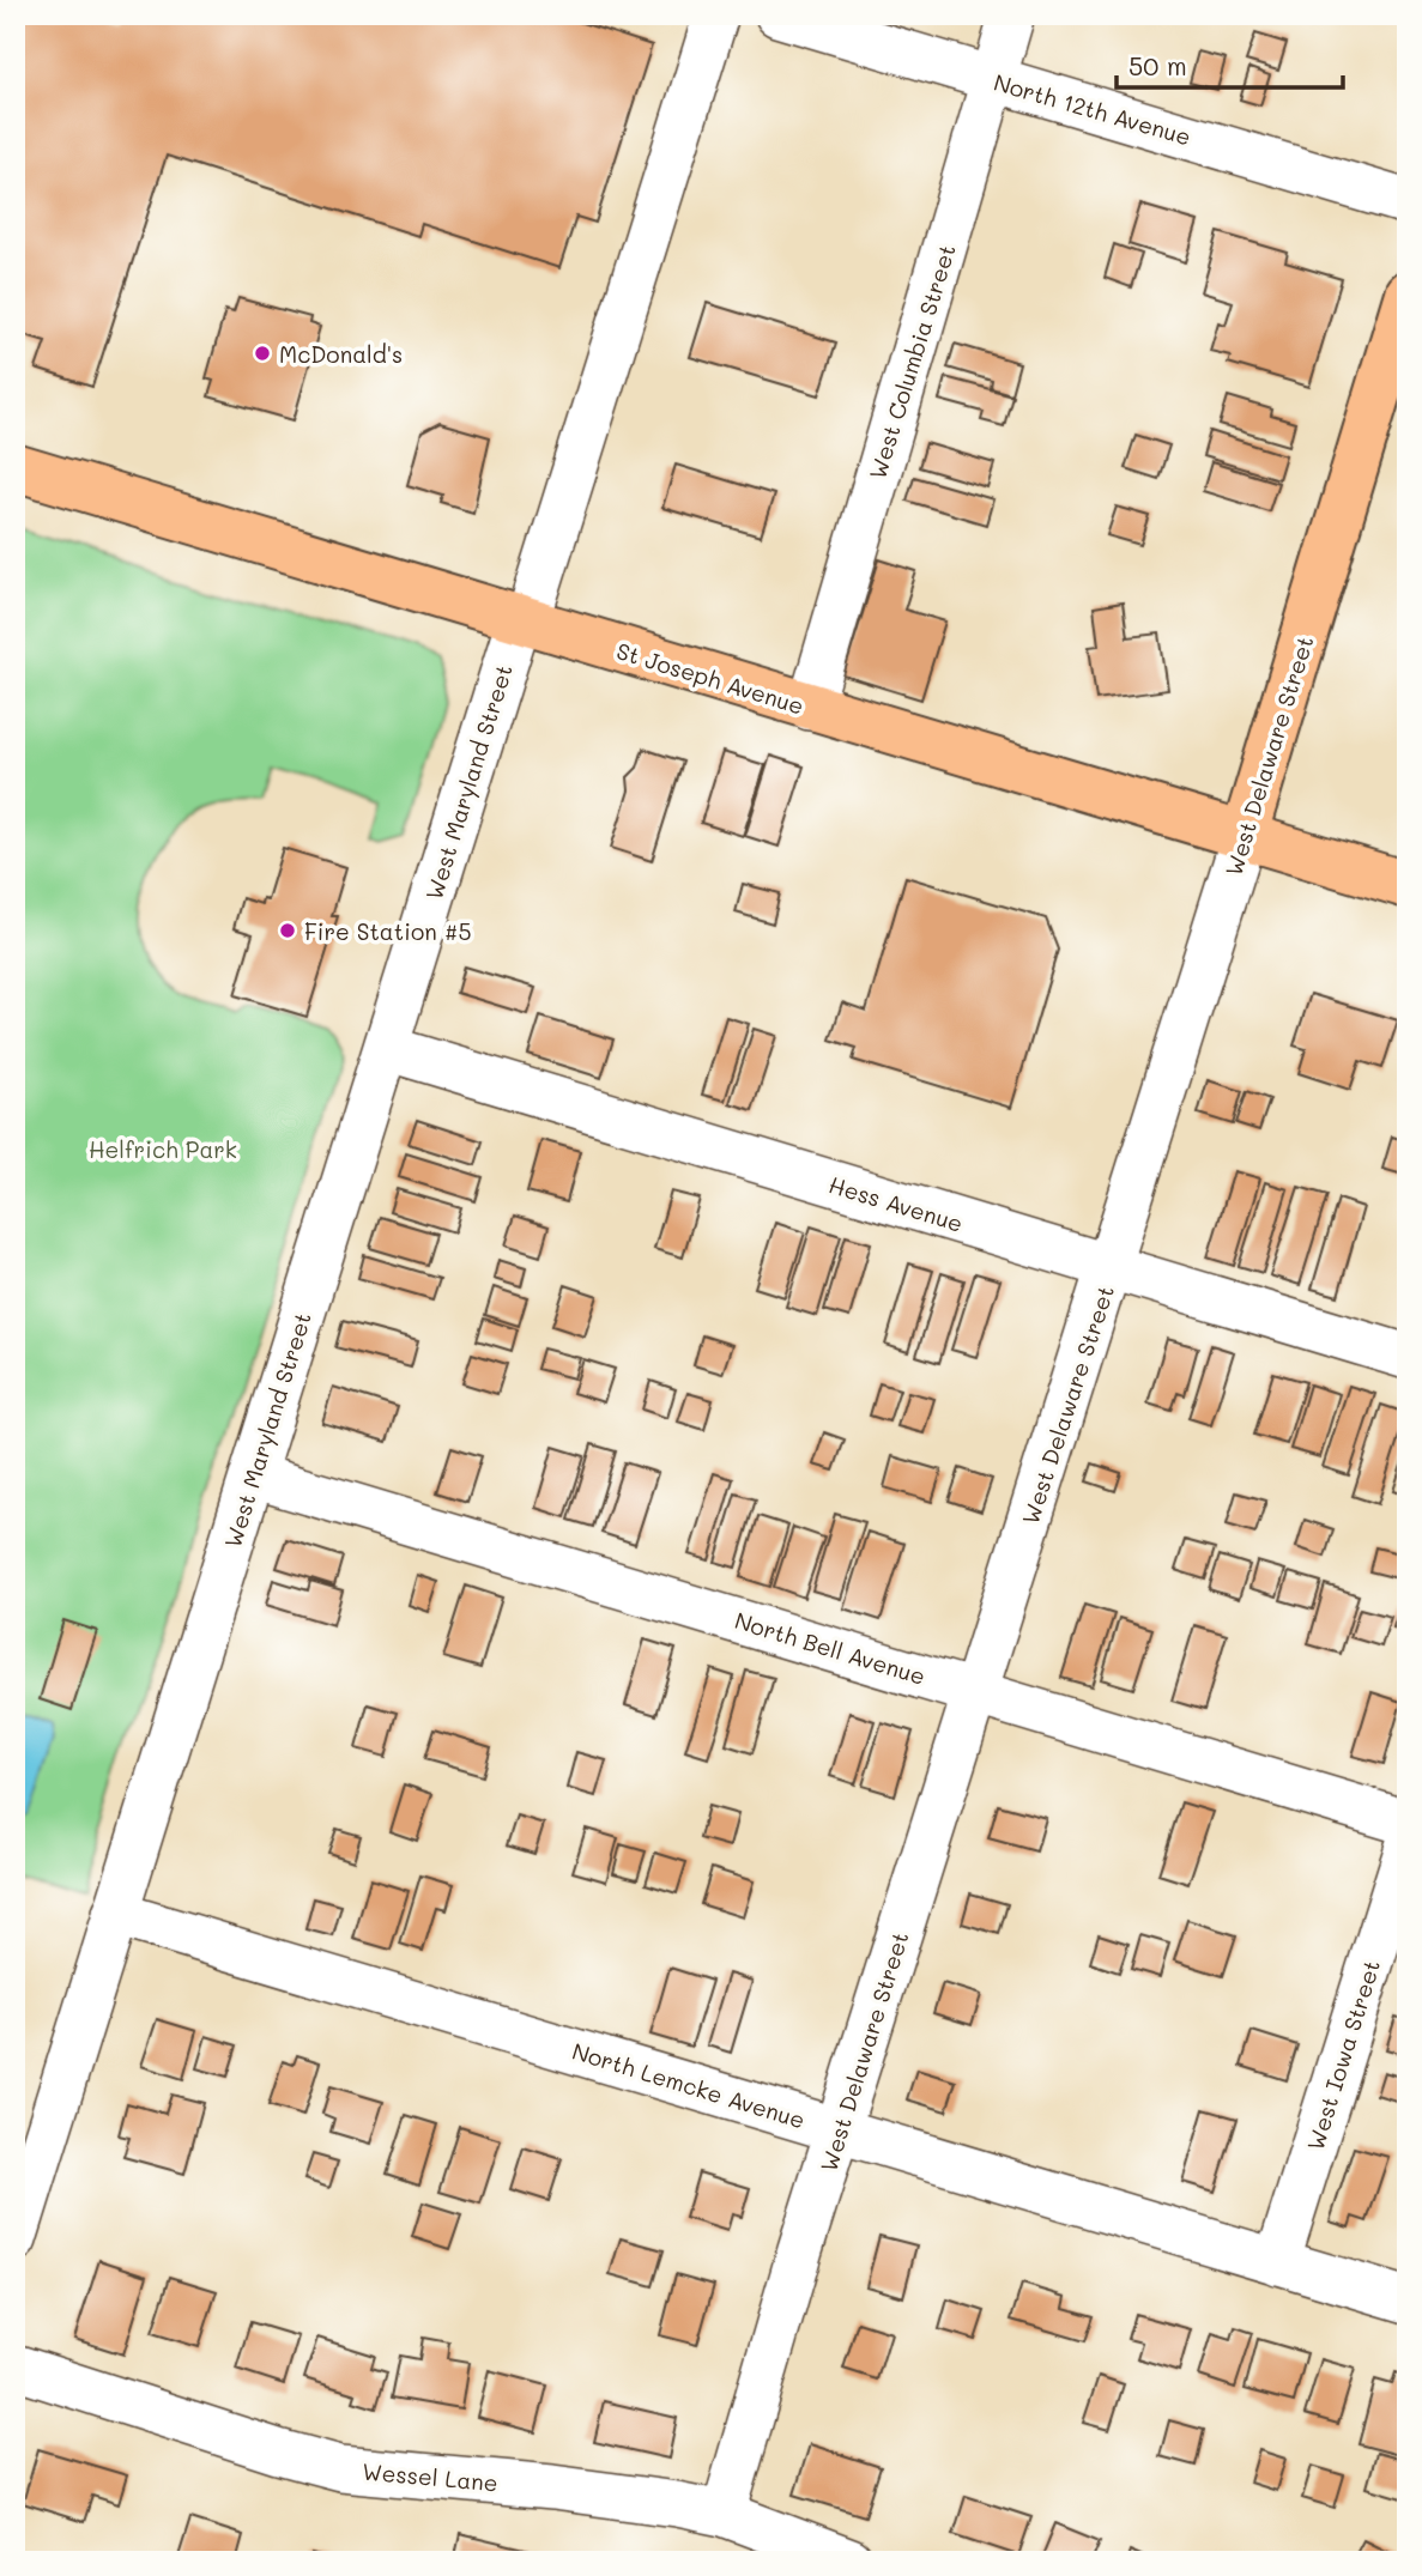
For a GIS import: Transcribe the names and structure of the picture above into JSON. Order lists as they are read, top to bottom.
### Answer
{
  "streets": {
    "main road": ["St Joseph Avenue", "West Delaware Street"],
    "street": [
      "North 12th Avenue",
      "West Columbia Street",
      "West Maryland Street",
      "Hess Avenue",
      "North Bell Avenue",
      "West Iowa Street",
      "North Lemcke Avenue",
      "Wessel Lane"
    ]
  },
  "crossings": [
    ["North 12th Avenue", "West Columbia Street"],
    ["West Columbia Street", "St Joseph Avenue"],
    ["St Joseph Avenue", "West Delaware Street"],
    ["St Joseph Avenue", "West Maryland Street"],
    ["West Delaware Street", "Hess Avenue"],
    ["West Delaware Street", "North Bell Avenue"],
    ["West Delaware Street", "North Lemcke Avenue"],
    ["West Delaware Street", "Wessel Lane"],
    ["West Maryland Street", "Hess Avenue"],
    ["West Maryland Street", "North Bell Avenue"],
    ["West Maryland Street", "North Lemcke Avenue"],
    ["West Iowa Street", "North Lemcke Avenue"]
  ],
  "parks": ["Helfrich Park"],
  "places": ["McDonald's", "Fire Station #5"],
  "scale_bar": "50 m"
}
